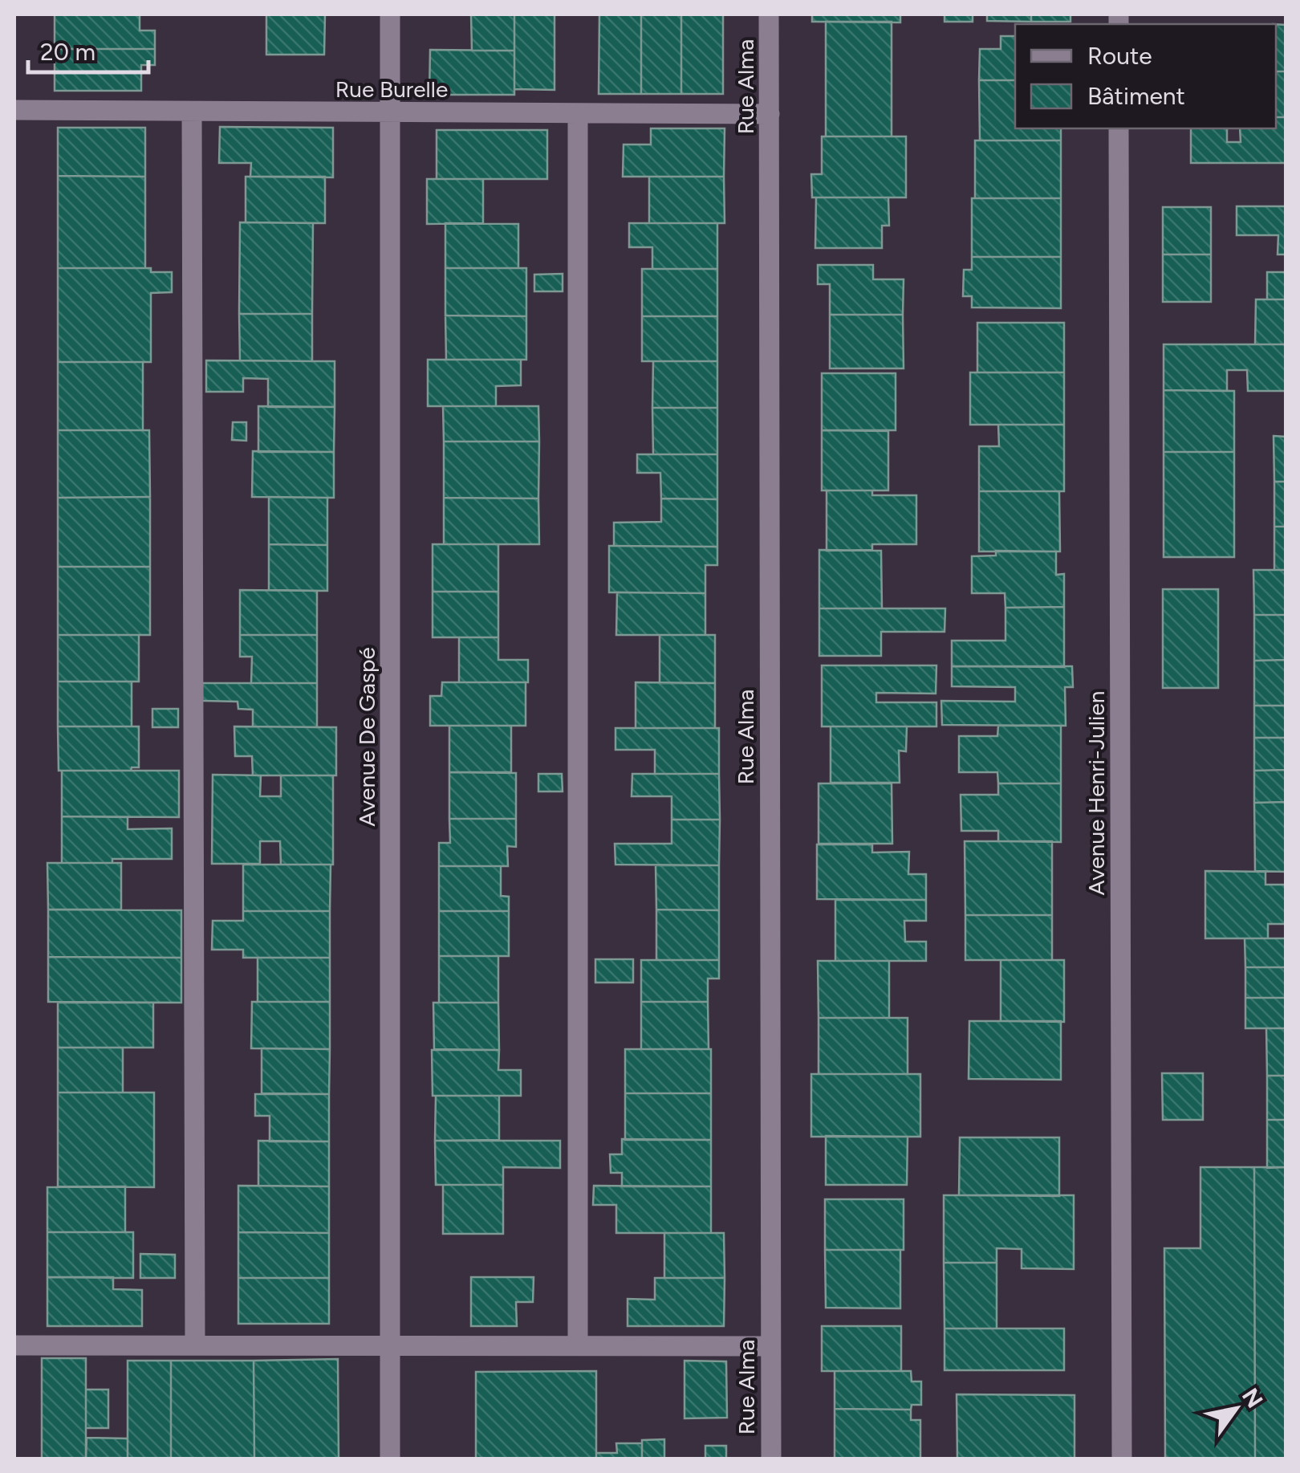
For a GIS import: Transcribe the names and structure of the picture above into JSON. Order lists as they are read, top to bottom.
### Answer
{
  "streets": {
    "street": [
      "Rue Alma",
      "Rue Burelle",
      "Avenue De Gaspé",
      "Avenue Henri-Julien"
    ]
  },
  "crossings": [
    ["Rue Alma", "Rue Burelle"],
    ["Rue Burelle", "Avenue De Gaspé"]
  ],
  "legend": ["Route", "Bâtiment"],
  "scale_bar": "20 m",
  "north": "top right"
}
